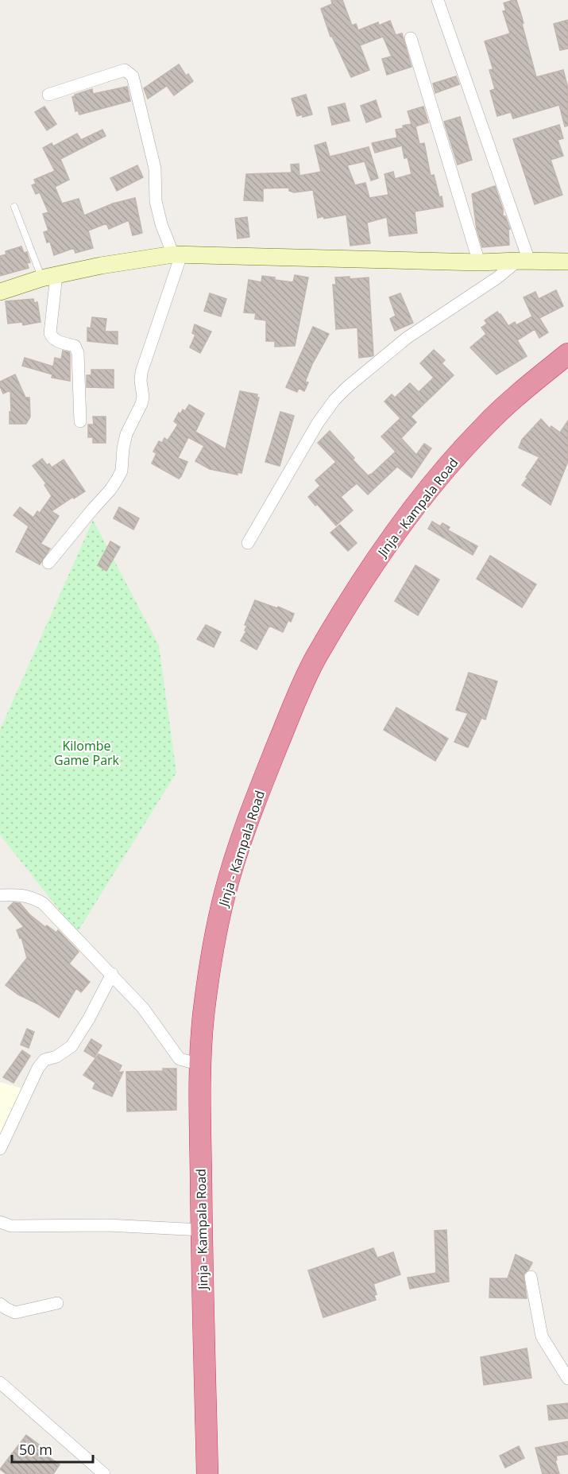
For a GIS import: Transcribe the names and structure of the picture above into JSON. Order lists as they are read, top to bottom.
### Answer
{
  "streets": {
    "highway": ["Jinja - Kampala Road"]
  },
  "parks": ["Kilombe Game Park"],
  "scale_bar": "50 m"
}
